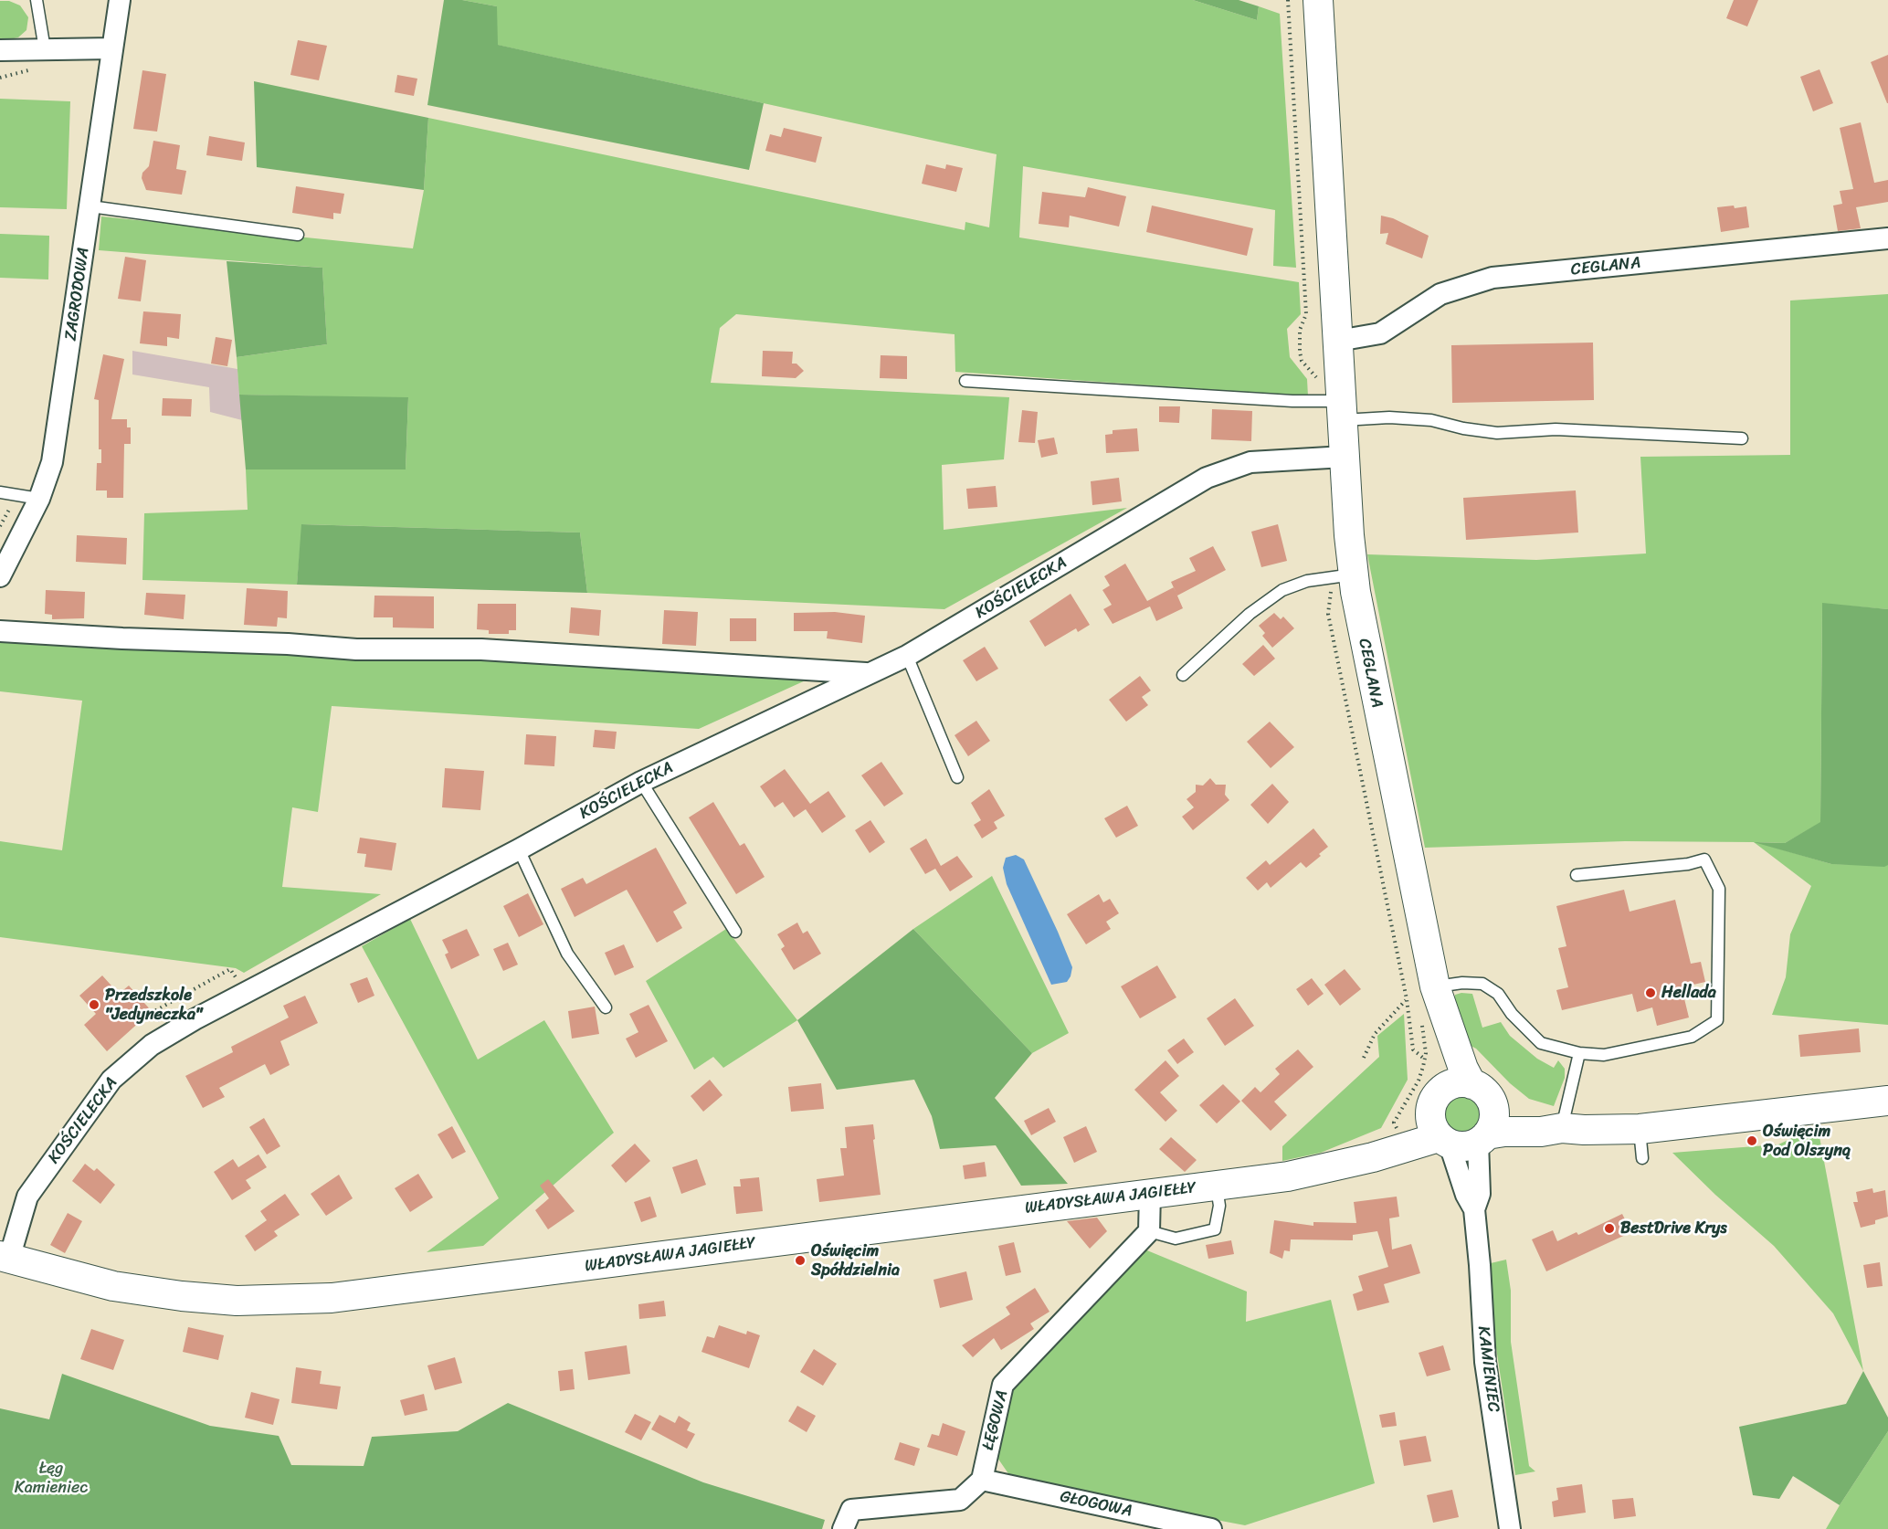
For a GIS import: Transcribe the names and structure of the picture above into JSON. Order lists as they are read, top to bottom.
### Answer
{
  "streets": {
    "street": [
      "CEGLANA",
      "ZAGRODOWA",
      "KOŚCIELECKA",
      "WŁADYSŁAWA JAGIEŁŁY",
      "KAMIENIEC",
      "ŁĘGOWA",
      "GŁOGOWA"
    ]
  },
  "crossings": [
    ["CEGLANA", "KOŚCIELECKA"],
    ["CEGLANA", "WŁADYSŁAWA JAGIEŁŁY"],
    ["CEGLANA", "KAMIENIEC"],
    ["KOŚCIELECKA", "WŁADYSŁAWA JAGIEŁŁY"],
    ["WŁADYSŁAWA JAGIEŁŁY", "KAMIENIEC"],
    ["ŁĘGOWA", "GŁOGOWA"]
  ],
  "parks": ["Łęg Kamieniec"],
  "places": [
    "Hellada",
    "Przedszkole \"Jedyneczka\"",
    "Oświęcim Pod Olszyną",
    "BestDrive Krys",
    "Oświęcim Spółdzielnia"
  ]
}
